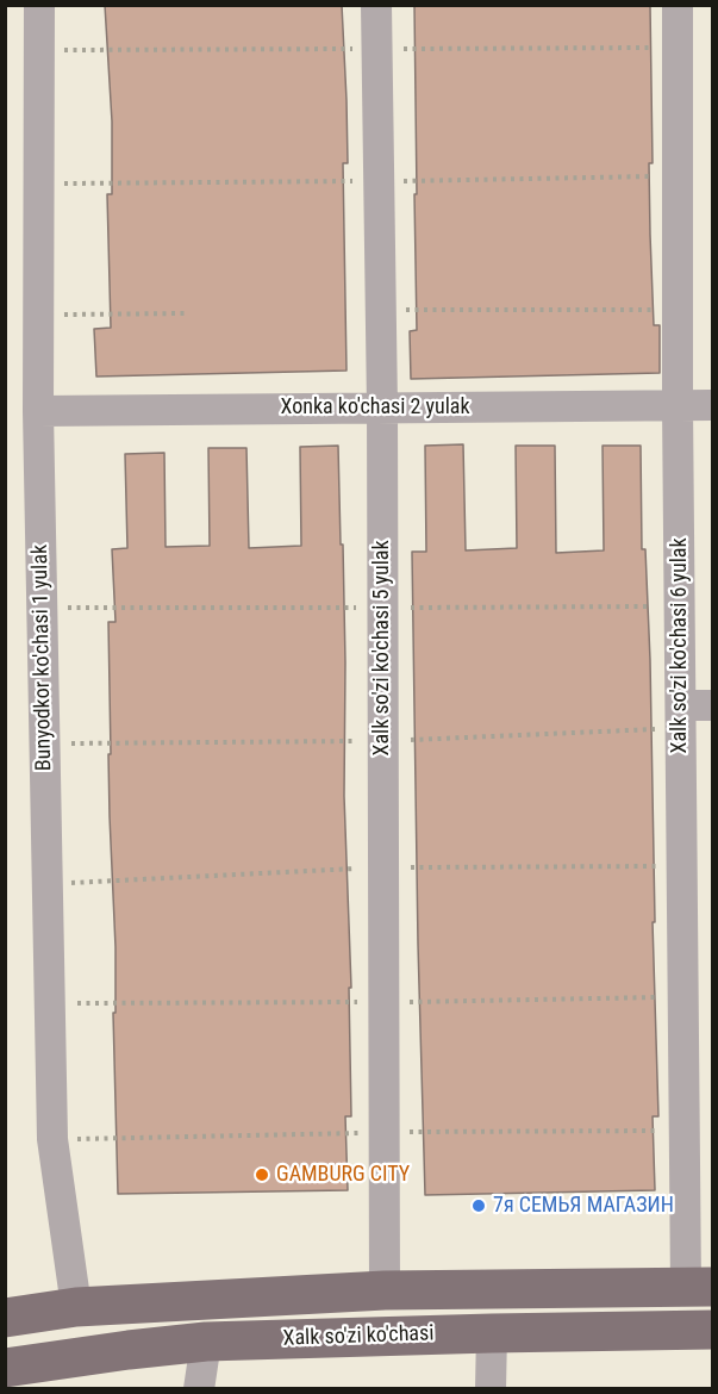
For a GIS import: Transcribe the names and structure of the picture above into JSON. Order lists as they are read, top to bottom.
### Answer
{
  "streets": {
    "main road": ["Xalk so'zi ko'chasi"],
    "street": [
      "Xonka ko'chasi 2 yulak",
      "Xalk so'zi ko'chasi 6 yulak",
      "Xalk so'zi ko'chasi 5 yulak",
      "Bunyodkor ko'chasi 1 yulak"
    ]
  },
  "crossings": [
    ["Xonka ko'chasi 2 yulak", "Xalk so'zi ko'chasi 6 yulak"],
    ["Xonka ko'chasi 2 yulak", "Xalk so'zi ko'chasi 5 yulak"],
    ["Xonka ko'chasi 2 yulak", "Bunyodkor ko'chasi 1 yulak"],
    ["Xalk so'zi ko'chasi 6 yulak", "Xalk so'zi ko'chasi"],
    ["Xalk so'zi ko'chasi 5 yulak", "Xalk so'zi ko'chasi"],
    ["Bunyodkor ko'chasi 1 yulak", "Xalk so'zi ko'chasi"]
  ],
  "places": ["GAMBURG CITY", "7я СЕМЬЯ МАГАЗИН"]
}
